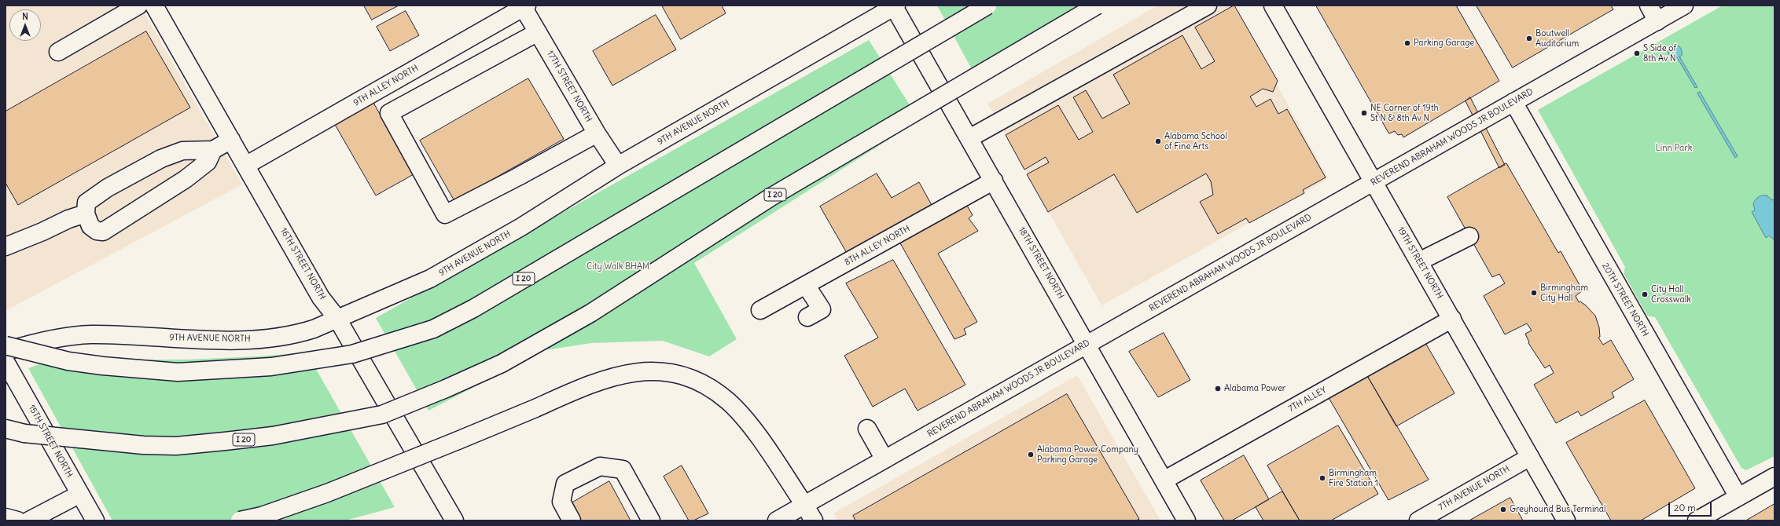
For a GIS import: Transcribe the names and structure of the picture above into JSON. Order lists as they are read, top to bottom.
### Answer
{
  "streets": {
    "main road": [
      "9TH ALLEY NORTH",
      "17TH STREET NORTH",
      "9TH AVENUE NORTH",
      "REVEREND ABRAHAM WOODS JR BOULEVARD",
      "I 20",
      "8TH ALLEY NORTH",
      "18TH STREET NORTH",
      "19TH STREET NORTH",
      "16TH STREET NORTH",
      "20TH STREET NORTH",
      "7TH ALLEY",
      "15TH STREET NORTH",
      "7TH AVENUE NORTH"
    ]
  },
  "crossings": [
    ["9TH ALLEY NORTH", "17TH STREET NORTH"],
    ["9TH ALLEY NORTH", "16TH STREET NORTH"],
    ["17TH STREET NORTH", "9TH AVENUE NORTH"],
    ["9TH AVENUE NORTH", "18TH STREET NORTH"],
    ["9TH AVENUE NORTH", "16TH STREET NORTH"],
    ["REVEREND ABRAHAM WOODS JR BOULEVARD", "18TH STREET NORTH"],
    ["REVEREND ABRAHAM WOODS JR BOULEVARD", "19TH STREET NORTH"],
    ["REVEREND ABRAHAM WOODS JR BOULEVARD", "20TH STREET NORTH"],
    ["8TH ALLEY NORTH", "18TH STREET NORTH"],
    ["18TH STREET NORTH", "7TH ALLEY"],
    ["19TH STREET NORTH", "7TH ALLEY"],
    ["19TH STREET NORTH", "7TH AVENUE NORTH"]
  ],
  "parks": ["Linn Park", "City Walk BHAM"],
  "places": [
    "Boutwell Auditorium",
    "Parking Garage",
    "S Side of 8th Av N",
    "NE Corner of 19th St N & 8th Av N",
    "Alabama School of Fine Arts",
    "Birmingham City Hall",
    "City Hall Crosswalk",
    "Alabama Power",
    "Alabama Power Company Parking Garage",
    "Birmingham Fire Station 1",
    "Greyhound Bus Terminal"
  ],
  "scale_bar": "20 m",
  "north": "top"
}
